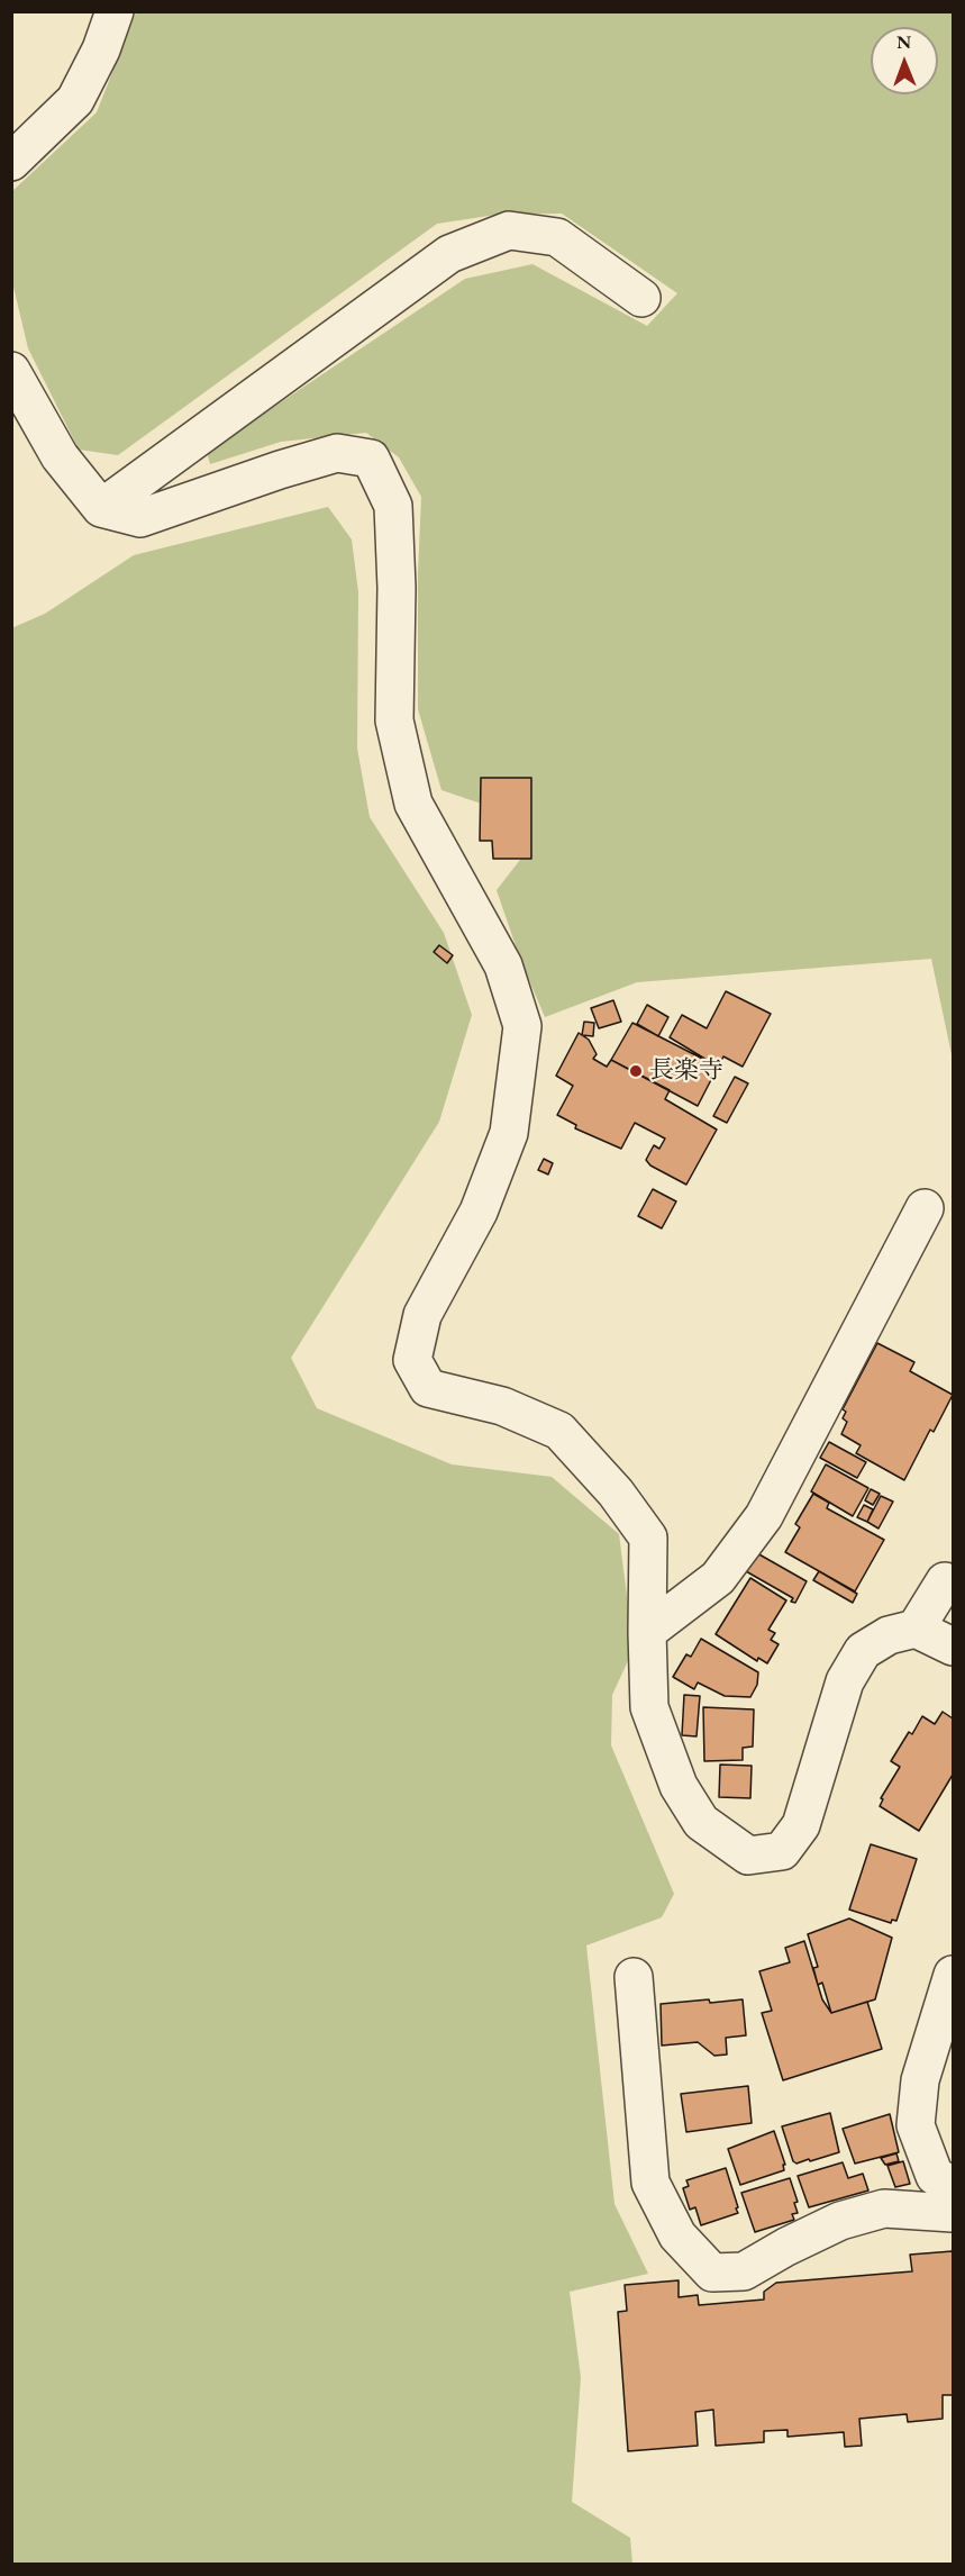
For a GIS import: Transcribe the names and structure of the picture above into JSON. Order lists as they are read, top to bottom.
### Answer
{
  "places": ["長楽寺"],
  "north": "top"
}
